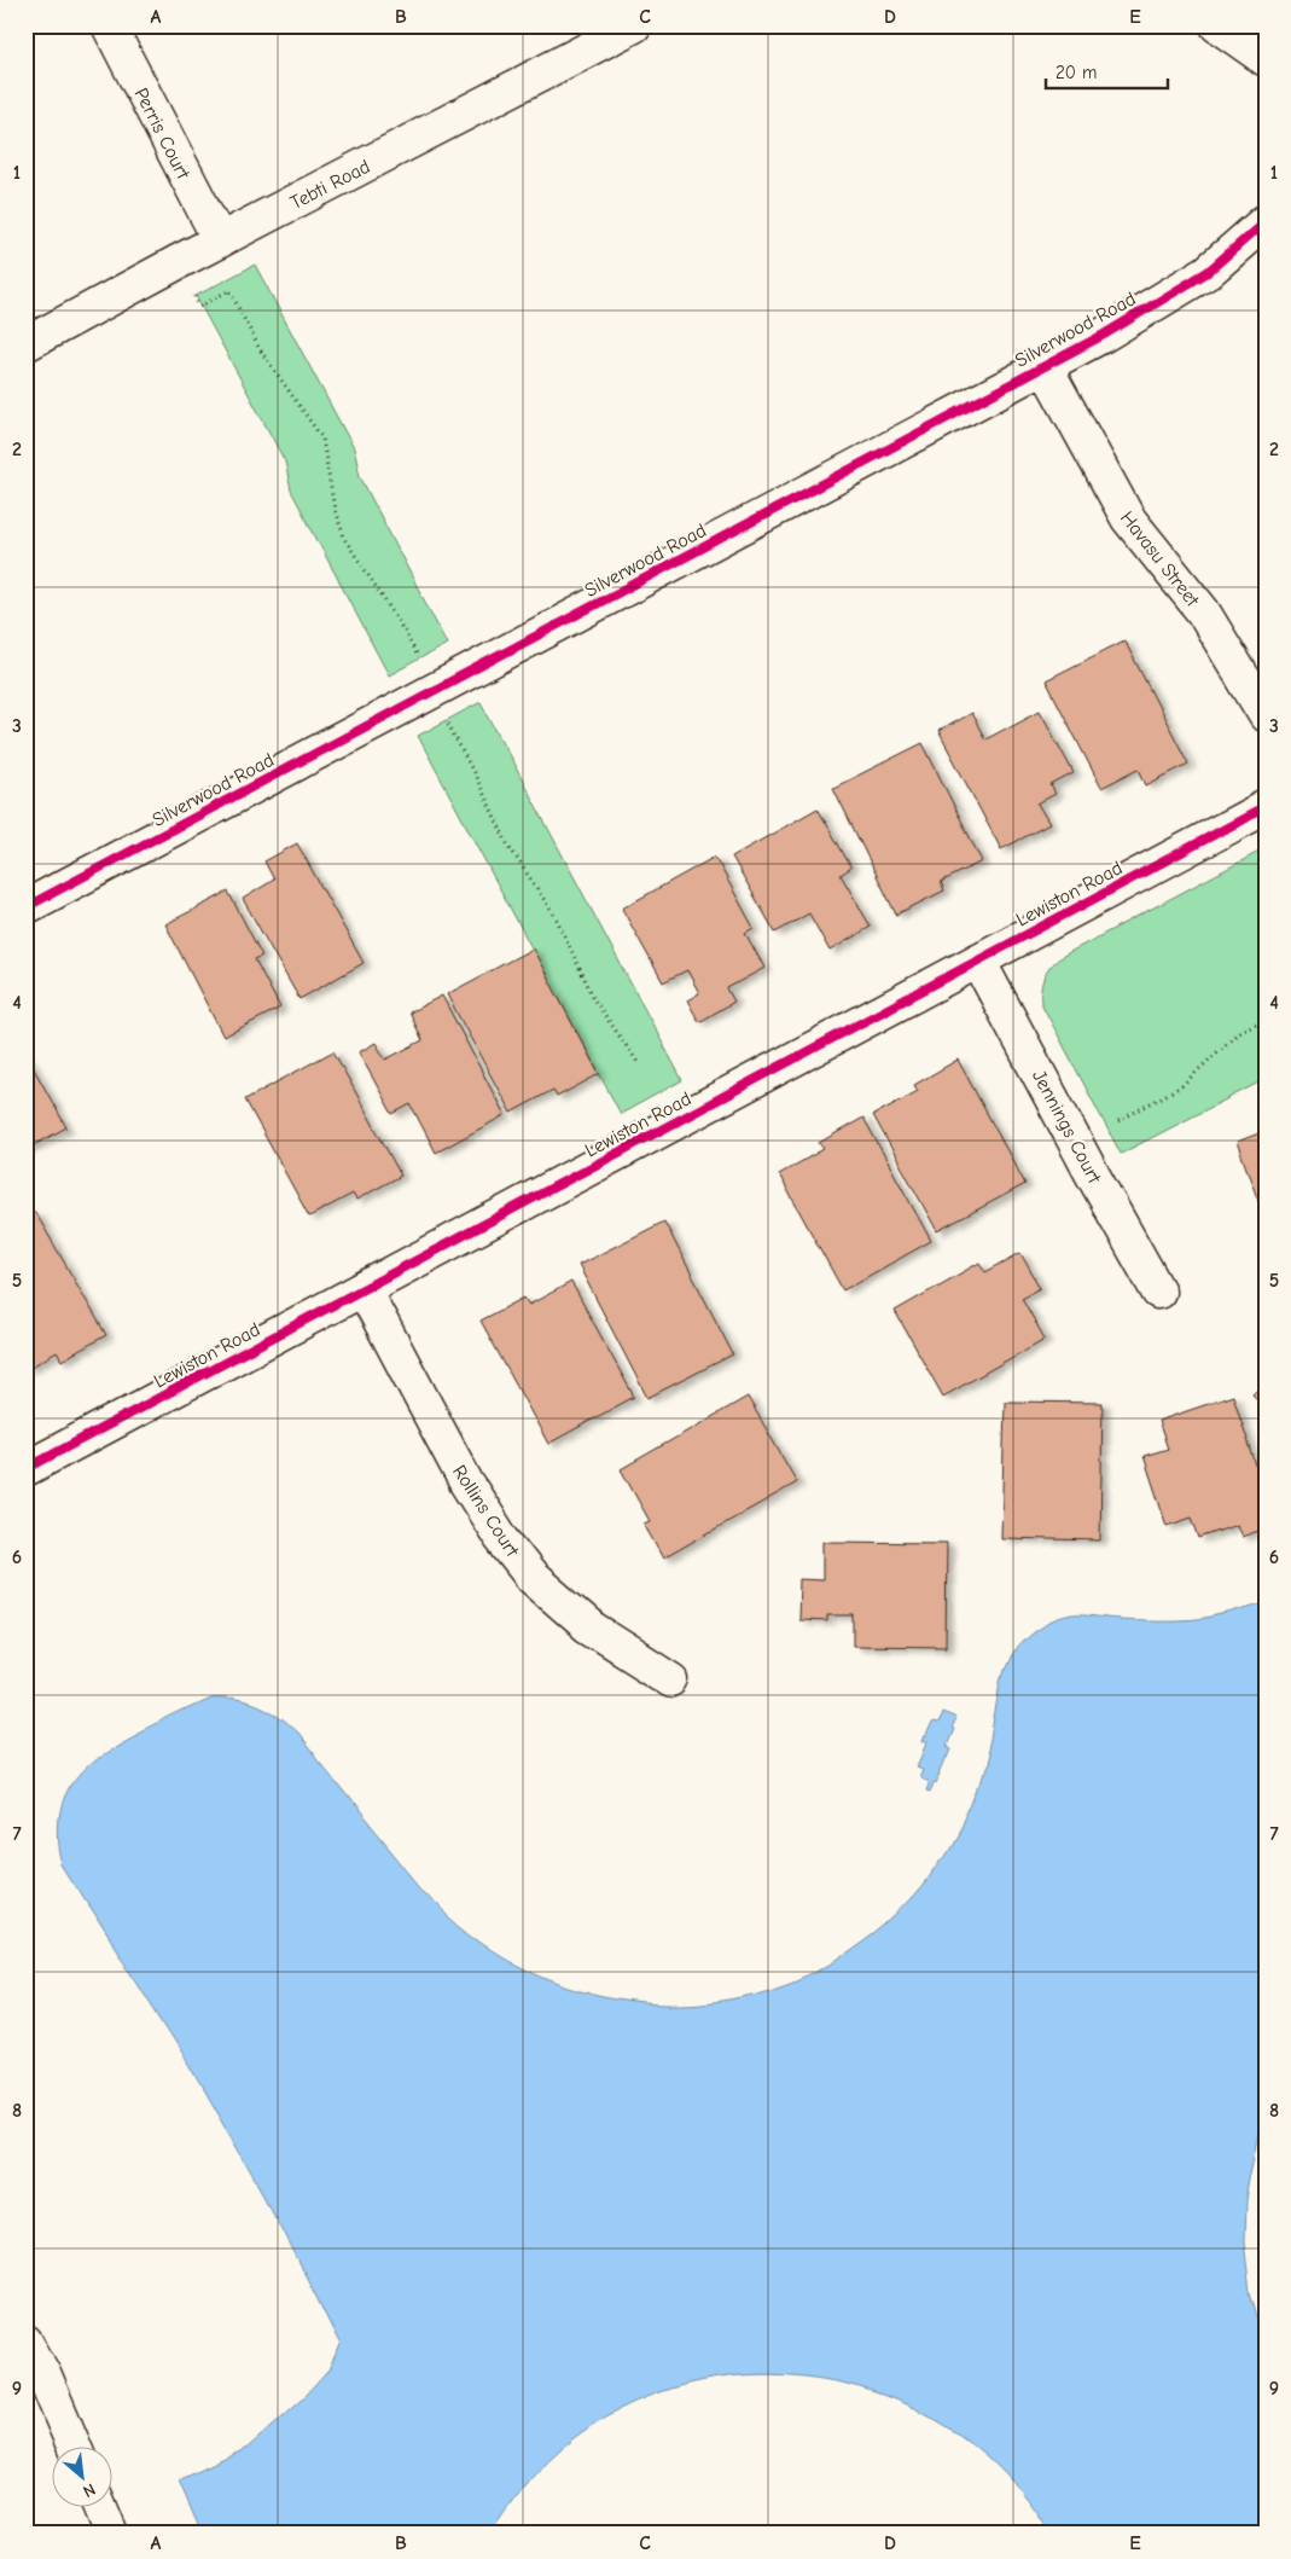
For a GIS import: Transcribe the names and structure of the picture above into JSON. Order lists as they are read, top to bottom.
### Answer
{
  "streets": {
    "street": [
      "Perris Court",
      "Tebti Road",
      "Silverwood Road",
      "Havasu Street",
      "Lewiston Road",
      "Jennings Court",
      "Rollins Court"
    ]
  },
  "crossings": [
    ["Perris Court", "Tebti Road"],
    ["Silverwood Road", "Havasu Street"],
    ["Lewiston Road", "Jennings Court"],
    ["Lewiston Road", "Rollins Court"]
  ],
  "scale_bar": "20 m",
  "north": "bottom right",
  "grid": {
    "columns": [
      "A",
      "B",
      "C",
      "D",
      "E"
    ],
    "rows": [
      "1",
      "2",
      "3",
      "4",
      "5",
      "6",
      "7",
      "8",
      "9"
    ]
  }
}
